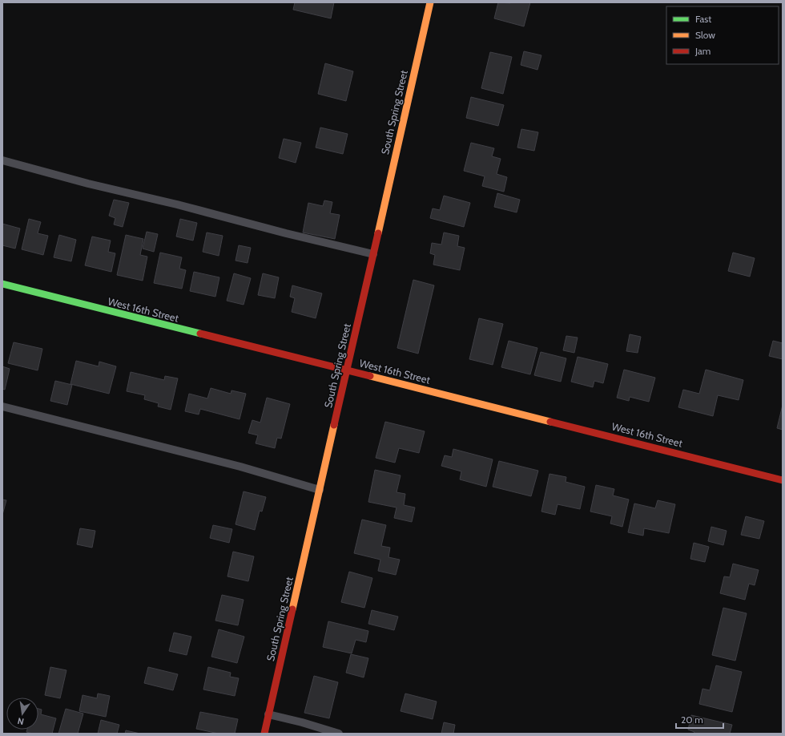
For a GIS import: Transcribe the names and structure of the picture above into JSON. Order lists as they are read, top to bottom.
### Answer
{
  "streets": {
    "street": ["South Spring Street", "West 16th Street"]
  },
  "crossings": [
    ["South Spring Street", "West 16th Street"]
  ],
  "legend": ["Fast", "Slow", "Jam"],
  "scale_bar": "20 m",
  "north": "bottom"
}
